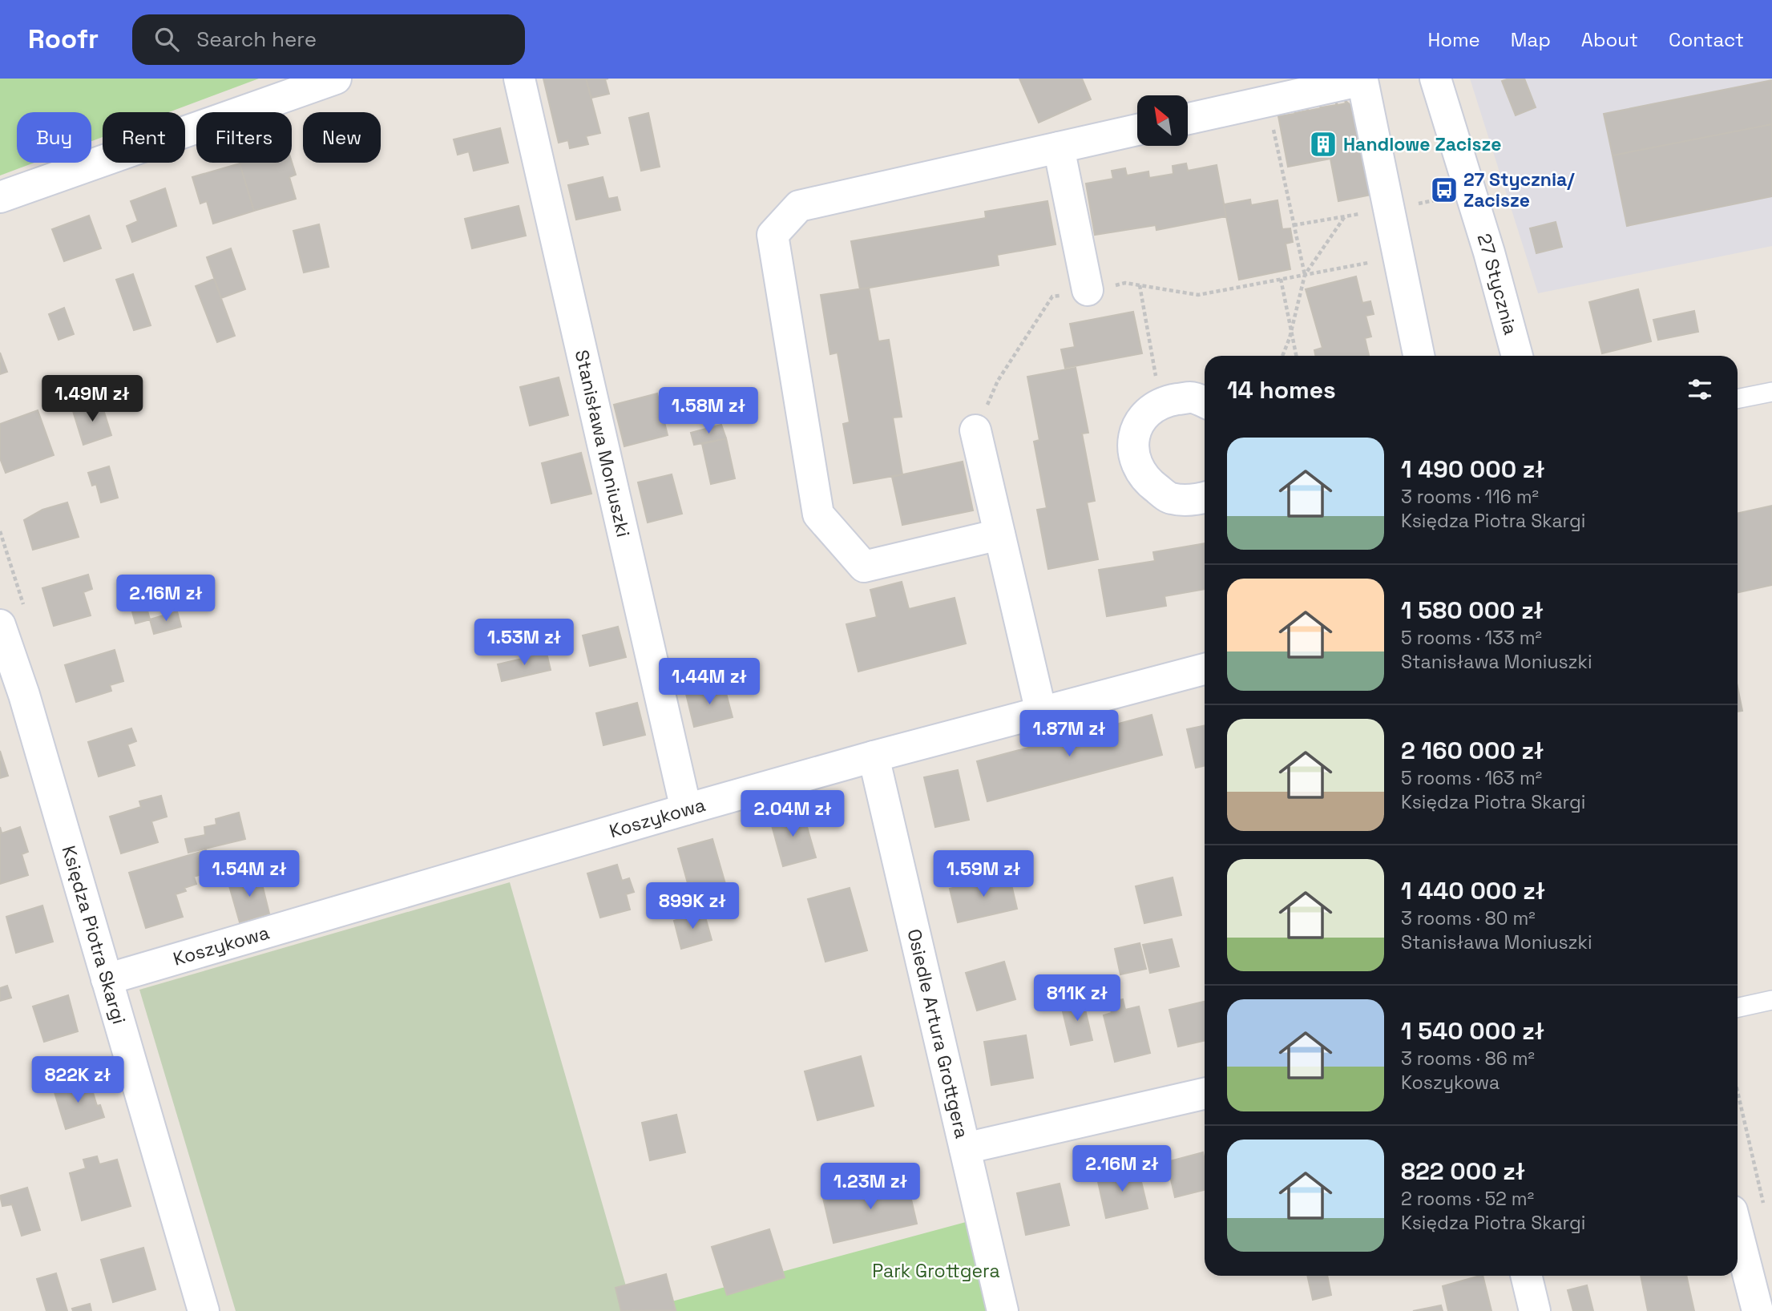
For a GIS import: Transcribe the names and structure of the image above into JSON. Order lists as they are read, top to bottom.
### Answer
{
  "streets": {
    "street": [
      "27 Stycznia",
      "Stanisława Moniuszki",
      "Koszykowa",
      "Księdza Piotra Skargi",
      "Osiedle Artura Grottgera"
    ]
  },
  "crossings": [
    ["Stanisława Moniuszki", "Koszykowa"],
    ["Koszykowa", "Księdza Piotra Skargi"],
    ["Koszykowa", "Osiedle Artura Grottgera"]
  ],
  "parks": ["Park Grottgera"],
  "places": {
    "building": ["Handlowe Zacisze"],
    "bus stop": ["27 Stycznia/ Zacisze"]
  },
  "north": "top left",
  "page": {
    "header": "Roofr",
    "search": "Search here",
    "nav": [
      "Home",
      "Map",
      "About",
      "Contact"
    ],
    "chip": [
      "Buy",
      "Rent",
      "Filters",
      "New"
    ],
    "heading": "14 homes",
    "price": [
      "1.49M zł",
      "1.58M zł",
      "2.16M zł",
      "1.53M zł",
      "1.44M zł",
      "1.87M zł",
      "2.04M zł",
      "1.54M zł",
      "1.59M zł",
      "899K zł",
      "811K zł",
      "822K zł",
      "2.16M zł",
      "1.23M zł"
    ],
    "list": [
      {
        "name": "1 490 000 zł",
        "note": "3 rooms · 116 m² · Księdza Piotra Skargi"
      },
      {
        "name": "1 580 000 zł",
        "note": "5 rooms · 133 m² · Stanisława Moniuszki"
      },
      {
        "name": "2 160 000 zł",
        "note": "5 rooms · 163 m² · Księdza Piotra Skargi"
      },
      {
        "name": "1 440 000 zł",
        "note": "3 rooms · 80 m² · Stanisława Moniuszki"
      },
      {
        "name": "1 540 000 zł",
        "note": "3 rooms · 86 m² · Koszykowa"
      },
      {
        "name": "822 000 zł",
        "note": "2 rooms · 52 m² · Księdza Piotra Skargi"
      }
    ]
  }
}
